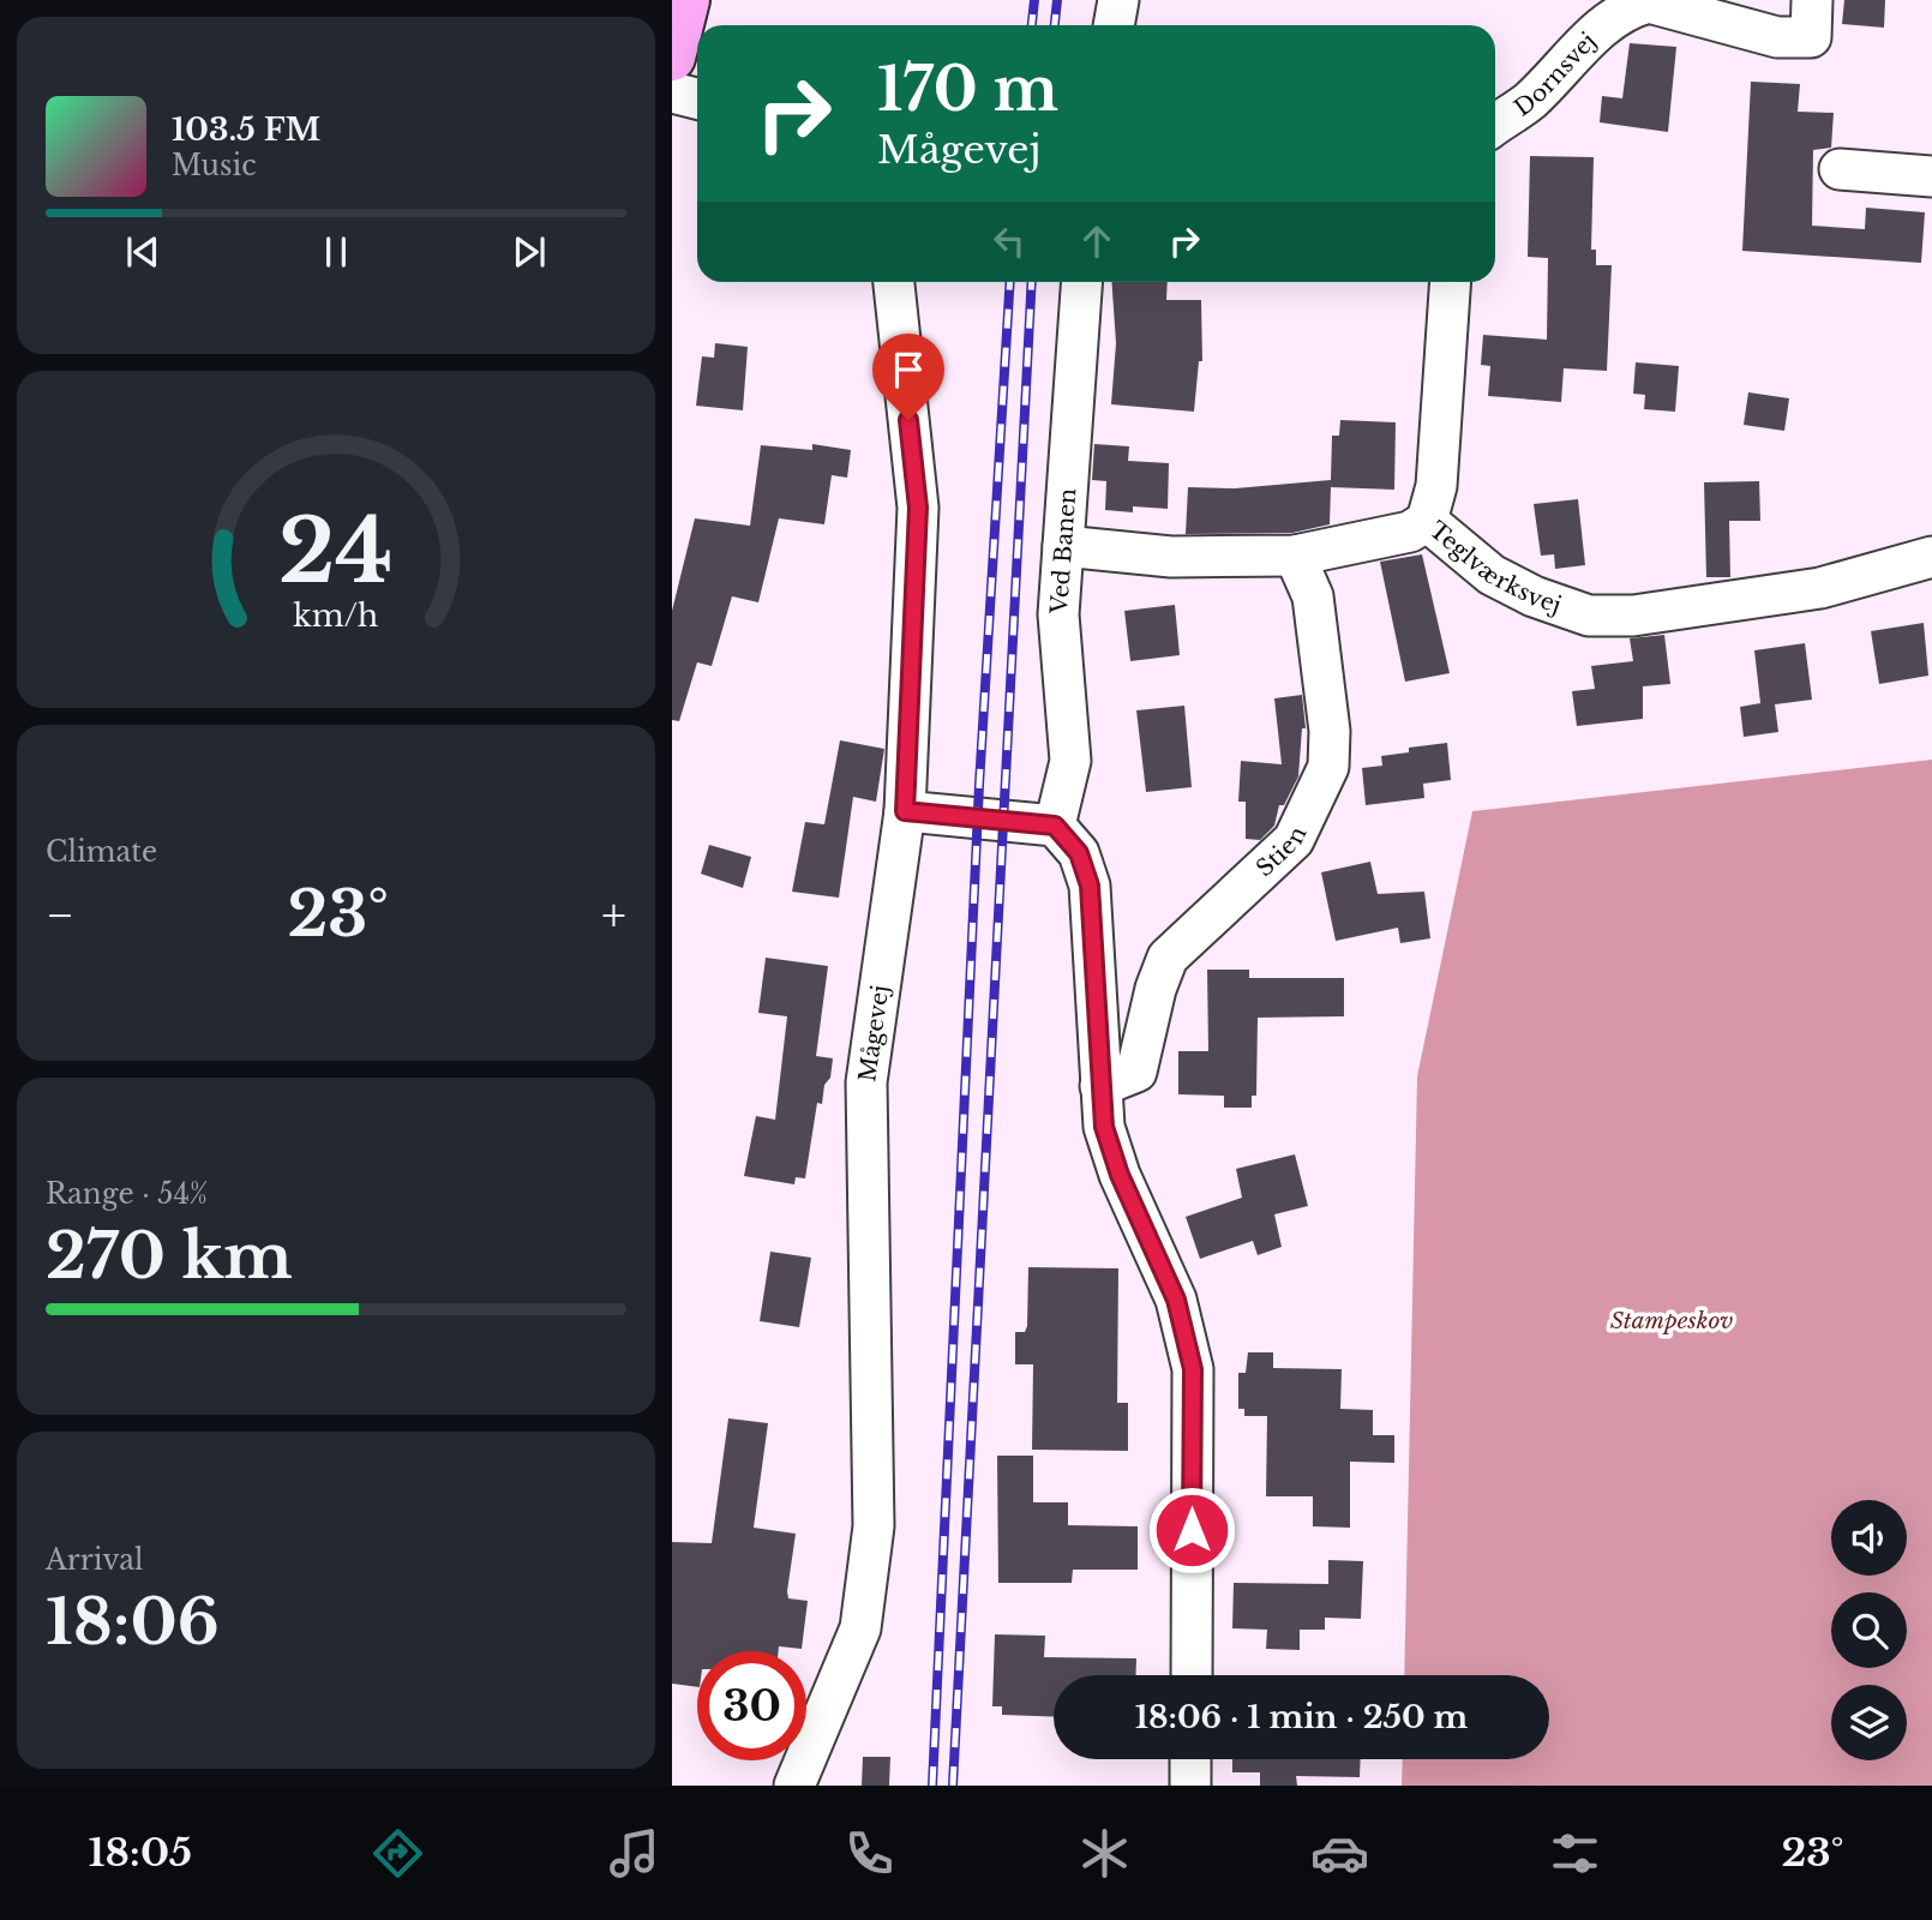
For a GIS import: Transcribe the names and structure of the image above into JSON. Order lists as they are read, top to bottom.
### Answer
{
  "streets": {
    "street": [
      "Dornsvej",
      "Ved Banen",
      "Teglværksvej",
      "Stien",
      "Mågevej"
    ]
  },
  "crossings": [
    ["Ved Banen", "Teglværksvej"],
    ["Teglværksvej", "Stien"]
  ],
  "parks": ["Stampeskov"],
  "page": {
    "turn": ["170 m", "Mågevej"],
    "song": ["103.5 FM", "Music"],
    "tile": [
      "Climate",
      ["Range · 54%", "270 km"],
      ["Arrival", "18:06"]
    ],
    "heat": ["−", "23°", "+"],
    "limit": "30",
    "trip": "18:06 · 1 min · 250 m",
    "tabs": ["18:05", "23°"],
    "gauge": ["24", "km/h"]
  }
}
